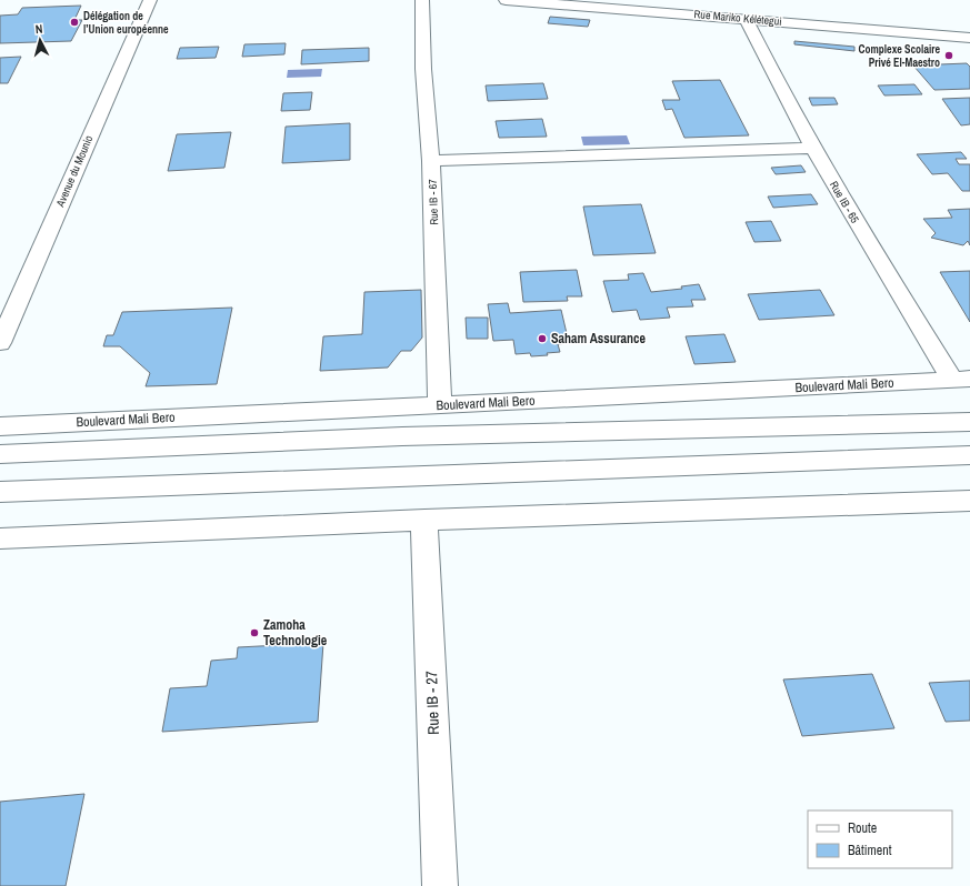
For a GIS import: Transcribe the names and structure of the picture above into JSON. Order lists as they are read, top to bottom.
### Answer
{
  "streets": {
    "street": [
      "Rue Mariko Kélétegui",
      "Avenue du Mounio",
      "Rue IB - 67",
      "Rue IB - 65",
      "Boulevard Mali Bero",
      "Rue IB - 27"
    ]
  },
  "crossings": [
    ["Rue Mariko Kélétegui", "Rue IB - 65"],
    ["Rue IB - 67", "Boulevard Mali Bero"],
    ["Rue IB - 65", "Boulevard Mali Bero"]
  ],
  "places": [
    "Délégation de l’Union européenne",
    "Complexe Scolaire Privé El-Maestro",
    "Saham Assurance",
    "Zamoha Technologie"
  ],
  "legend": ["Route", "Bâtiment"],
  "north": "top"
}
